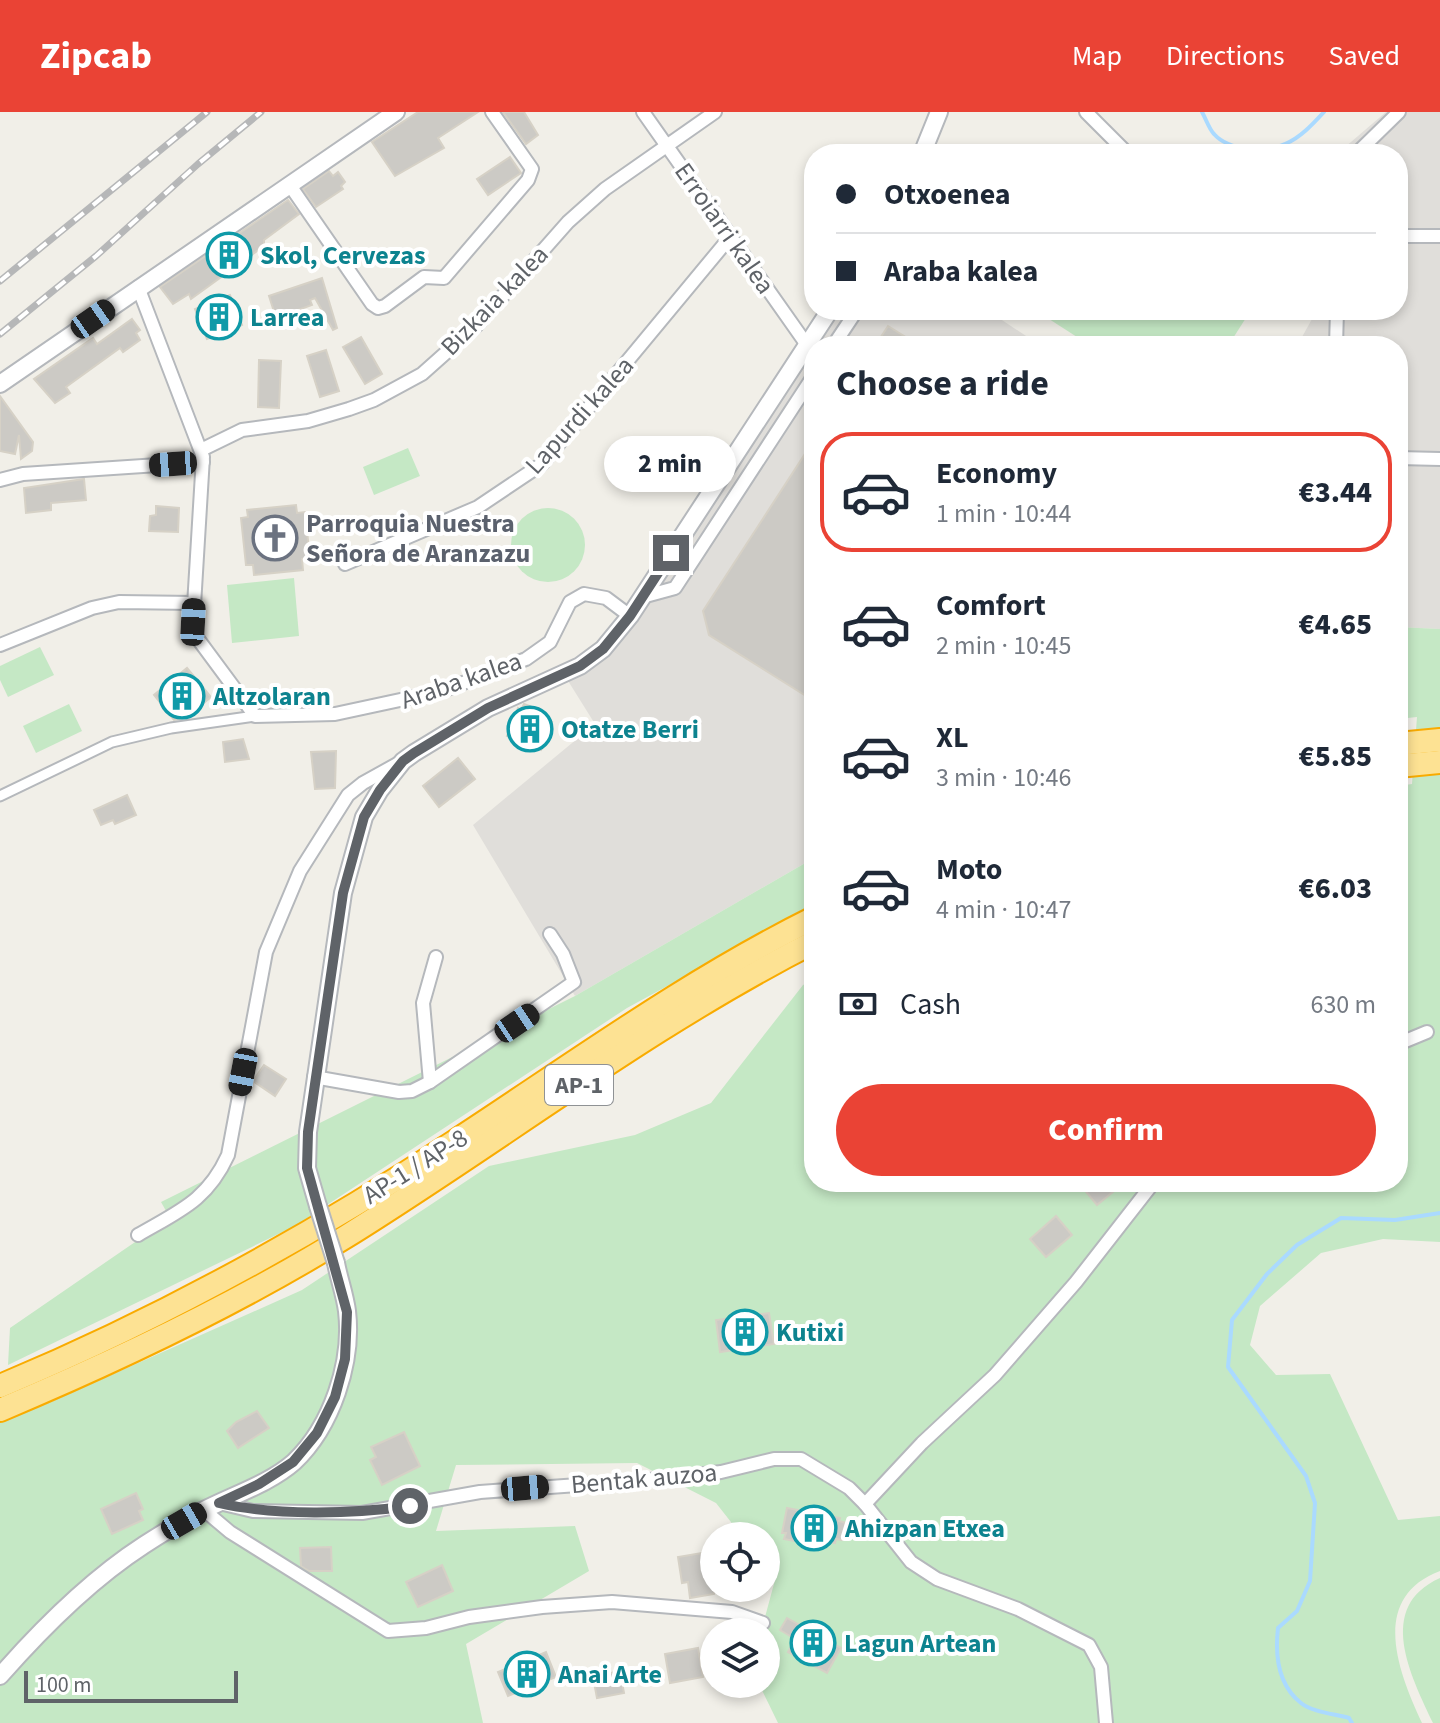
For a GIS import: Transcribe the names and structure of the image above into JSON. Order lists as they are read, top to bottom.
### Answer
{
  "streets": {
    "highway": ["AP-1", "AP-1 / AP-8"],
    "street": [
      "Erroiarri kalea",
      "Bizkaia kalea",
      "Lapurdi kalea",
      "Araba kalea",
      "Bentak auzoa"
    ]
  },
  "crossings": [
    ["Erroiarri kalea", "Bizkaia kalea"],
    ["Erroiarri kalea", "Lapurdi kalea"]
  ],
  "places": {
    "building": [
      "Skol, Cervezas",
      "Larrea",
      "Altzolaran",
      "Otatze Berri",
      "Kutixi",
      "Ahizpan Etxea",
      "Lagun Artean",
      "Anai Arte"
    ],
    "church": ["Parroquia Nuestra Señora de Aranzazu"]
  },
  "scale_bar": "100 m",
  "page": {
    "header": "Zipcab",
    "nav": ["Map", "Directions", "Saved"],
    "banner": ["Otxoenea", "Araba kalea"],
    "heading": "Choose a ride",
    "list": [
      {
        "name": "Economy",
        "note": "1 min · 10:44",
        "value": "€3.44"
      },
      {
        "name": "Comfort",
        "note": "2 min · 10:45",
        "value": "€4.65"
      },
      {
        "name": "XL",
        "note": "3 min · 10:46",
        "value": "€5.85"
      },
      {
        "name": "Moto",
        "note": "4 min · 10:47",
        "value": "€6.03"
      }
    ],
    "bubble": "2 min",
    "pay": ["Cash", "630 m"],
    "buttons": "Confirm",
    "scale": "100 m"
  }
}
